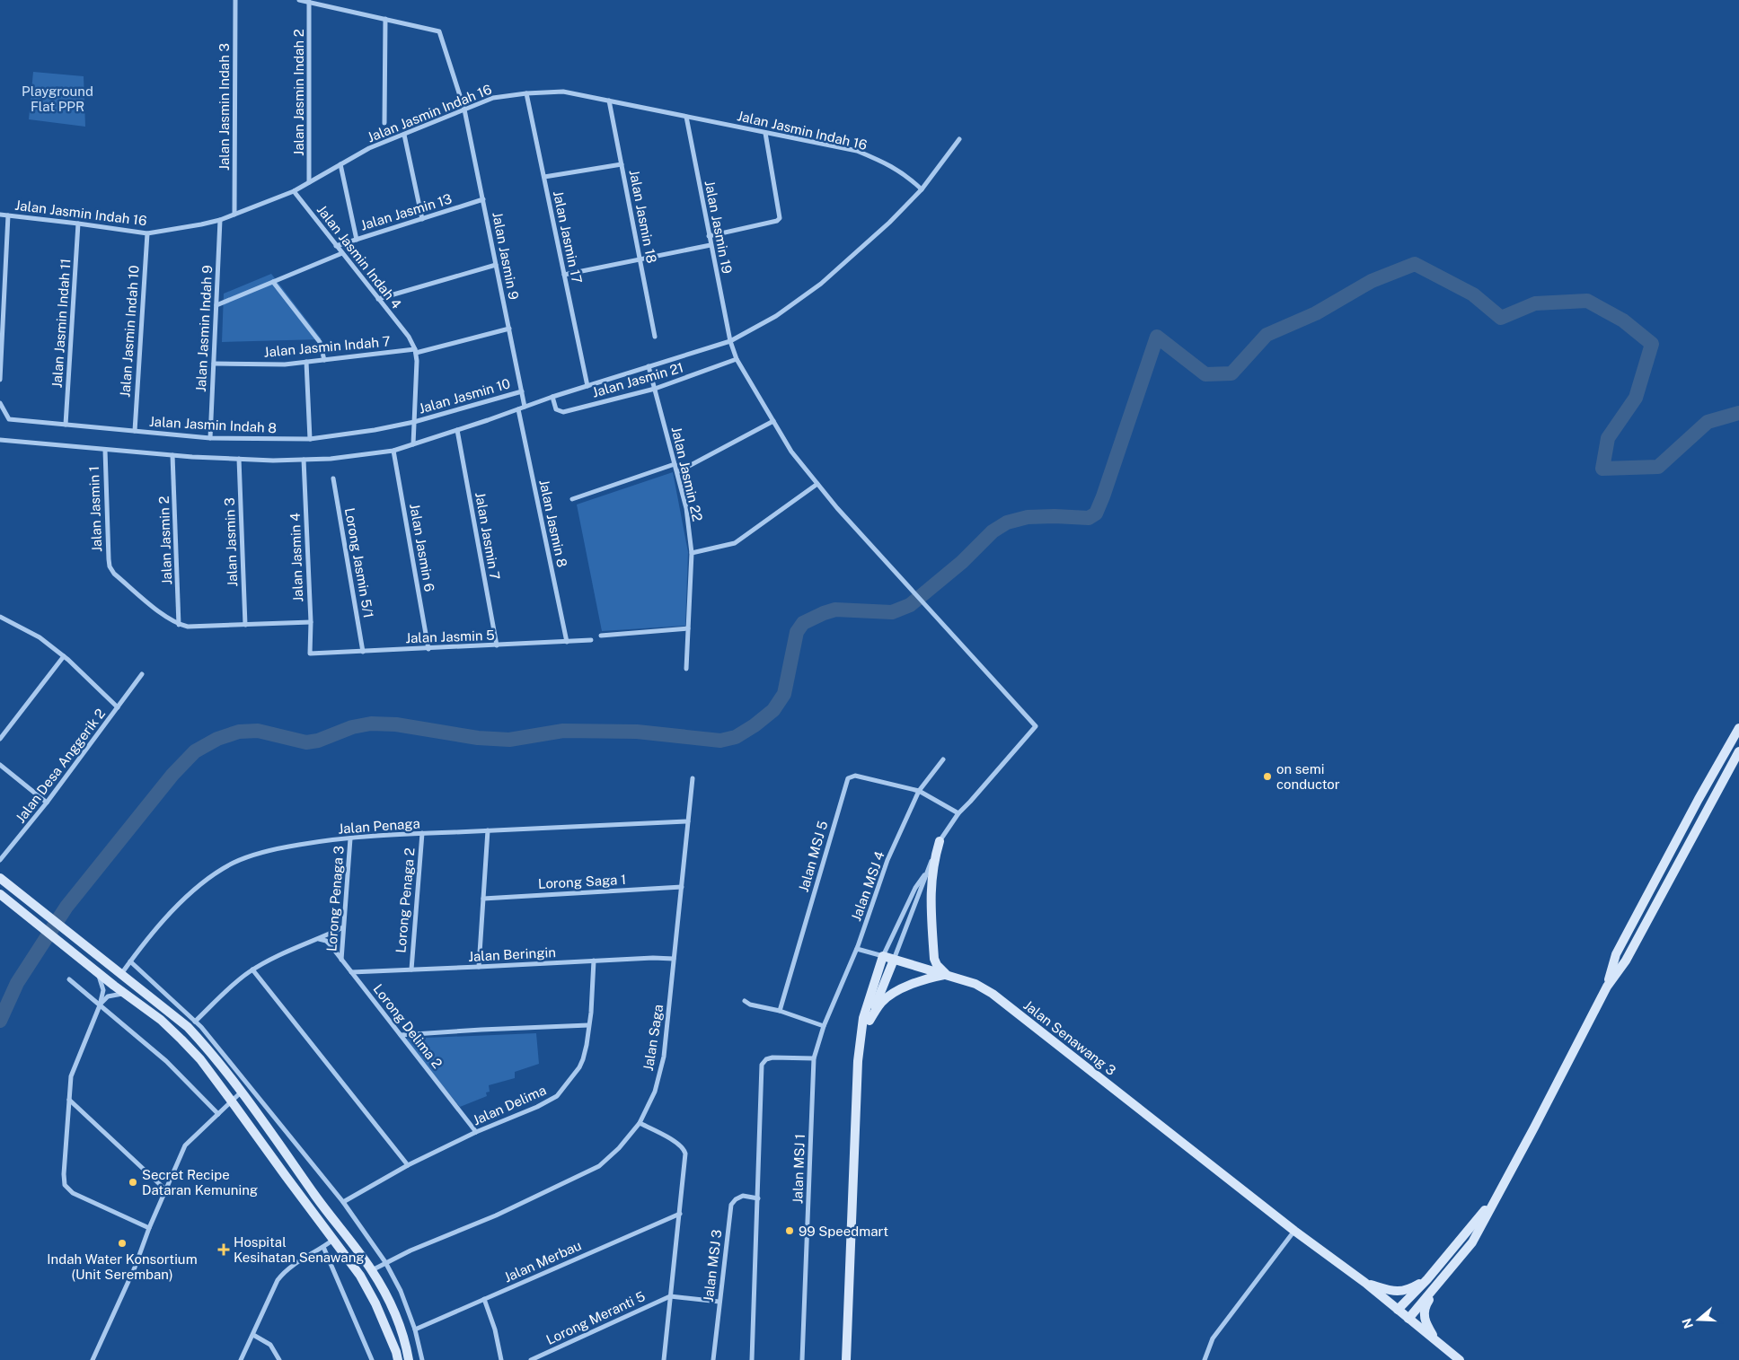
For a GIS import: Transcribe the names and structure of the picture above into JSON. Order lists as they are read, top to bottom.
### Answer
{
  "streets": {
    "street": [
      "Jalan Jasmin Indah 2",
      "Jalan Jasmin Indah 3",
      "Jalan Jasmin Indah 16",
      "Jalan Jasmin 13",
      "Jalan Jasmin 18",
      "Jalan Jasmin 19",
      "Jalan Jasmin 17",
      "Jalan Jasmin 9",
      "Jalan Jasmin Indah 4",
      "Jalan Jasmin Indah 11",
      "Jalan Jasmin Indah 9",
      "Jalan Jasmin Indah 10",
      "Jalan Jasmin Indah 7",
      "Jalan Jasmin 21",
      "Jalan Jasmin 10",
      "Jalan Jasmin Indah 8",
      "Jalan Jasmin 22",
      "Jalan Jasmin 1",
      "Jalan Jasmin 8",
      "Jalan Jasmin 7",
      "Jalan Jasmin 2",
      "Jalan Jasmin 3",
      "Jalan Jasmin 6",
      "Jalan Jasmin 4",
      "Lorong Jasmin 5/1",
      "Jalan Jasmin 5",
      "Jalan Desa Anggerik 2",
      "Jalan Penaga",
      "Jalan MSJ 5",
      "Lorong Saga 1",
      "Jalan MSJ 4",
      "Lorong Penaga 3",
      "Lorong Penaga 2",
      "Jalan Beringin",
      "Lorong Delima 2",
      "Jalan Saga",
      "Jalan Senawang 3",
      "Jalan Delima",
      "Jalan MSJ 1",
      "Jalan Merbau",
      "Jalan MSJ 3",
      "Lorong Meranti 5"
    ]
  },
  "crossings": [
    ["Jalan Jasmin Indah 2", "Jalan Jasmin Indah 16"],
    ["Jalan Jasmin Indah 3", "Jalan Jasmin Indah 16"],
    ["Jalan Jasmin Indah 16", "Jalan Jasmin 18"],
    ["Jalan Jasmin Indah 16", "Jalan Jasmin 19"],
    ["Jalan Jasmin Indah 16", "Jalan Jasmin 17"],
    ["Jalan Jasmin Indah 16", "Jalan Jasmin 9"],
    ["Jalan Jasmin Indah 16", "Jalan Jasmin Indah 4"],
    ["Jalan Jasmin Indah 16", "Jalan Jasmin Indah 11"],
    ["Jalan Jasmin Indah 16", "Jalan Jasmin Indah 9"],
    ["Jalan Jasmin Indah 16", "Jalan Jasmin Indah 10"],
    ["Jalan Jasmin 13", "Jalan Jasmin 9"],
    ["Jalan Jasmin 13", "Jalan Jasmin Indah 4"],
    ["Jalan Jasmin 19", "Jalan Jasmin 21"],
    ["Jalan Jasmin 9", "Jalan Jasmin Indah 7"],
    ["Jalan Jasmin 9", "Jalan Jasmin 10"],
    ["Jalan Jasmin Indah 4", "Jalan Jasmin Indah 7"],
    ["Jalan Jasmin Indah 11", "Jalan Jasmin Indah 8"],
    ["Jalan Jasmin Indah 9", "Jalan Jasmin Indah 7"],
    ["Jalan Jasmin Indah 9", "Jalan Jasmin Indah 8"],
    ["Jalan Jasmin Indah 10", "Jalan Jasmin Indah 8"],
    ["Jalan Jasmin 21", "Jalan Jasmin 22"],
    ["Jalan Jasmin 10", "Jalan Jasmin Indah 8"],
    ["Jalan Jasmin 1", "Jalan Jasmin 2"],
    ["Jalan Jasmin 8", "Jalan Jasmin 5"],
    ["Jalan Jasmin 7", "Jalan Jasmin 5"],
    ["Jalan Jasmin 6", "Jalan Jasmin 5"],
    ["Jalan Jasmin 4", "Jalan Jasmin 5"],
    ["Lorong Jasmin 5/1", "Jalan Jasmin 5"],
    ["Jalan Penaga", "Lorong Penaga 3"],
    ["Jalan Penaga", "Lorong Penaga 2"],
    ["Jalan Penaga", "Jalan Saga"],
    ["Jalan MSJ 5", "Jalan MSJ 4"],
    ["Lorong Saga 1", "Jalan Saga"],
    ["Jalan MSJ 4", "Jalan MSJ 1"],
    ["Lorong Penaga 3", "Lorong Delima 2"],
    ["Lorong Penaga 2", "Jalan Beringin"],
    ["Jalan Beringin", "Lorong Delima 2"],
    ["Jalan Beringin", "Jalan Saga"],
    ["Jalan Beringin", "Jalan Delima"],
    ["Lorong Delima 2", "Jalan Delima"]
  ],
  "parks": ["Playground Flat PPR"],
  "places": {
    "other": [
      "on semi conductor",
      "Secret Recipe Dataran Kemuning",
      "99 Speedmart",
      "Indah Water Konsortium (Unit Seremban)"
    ],
    "health": ["Hospital Kesihatan Senawang"]
  },
  "north": "left"
}
